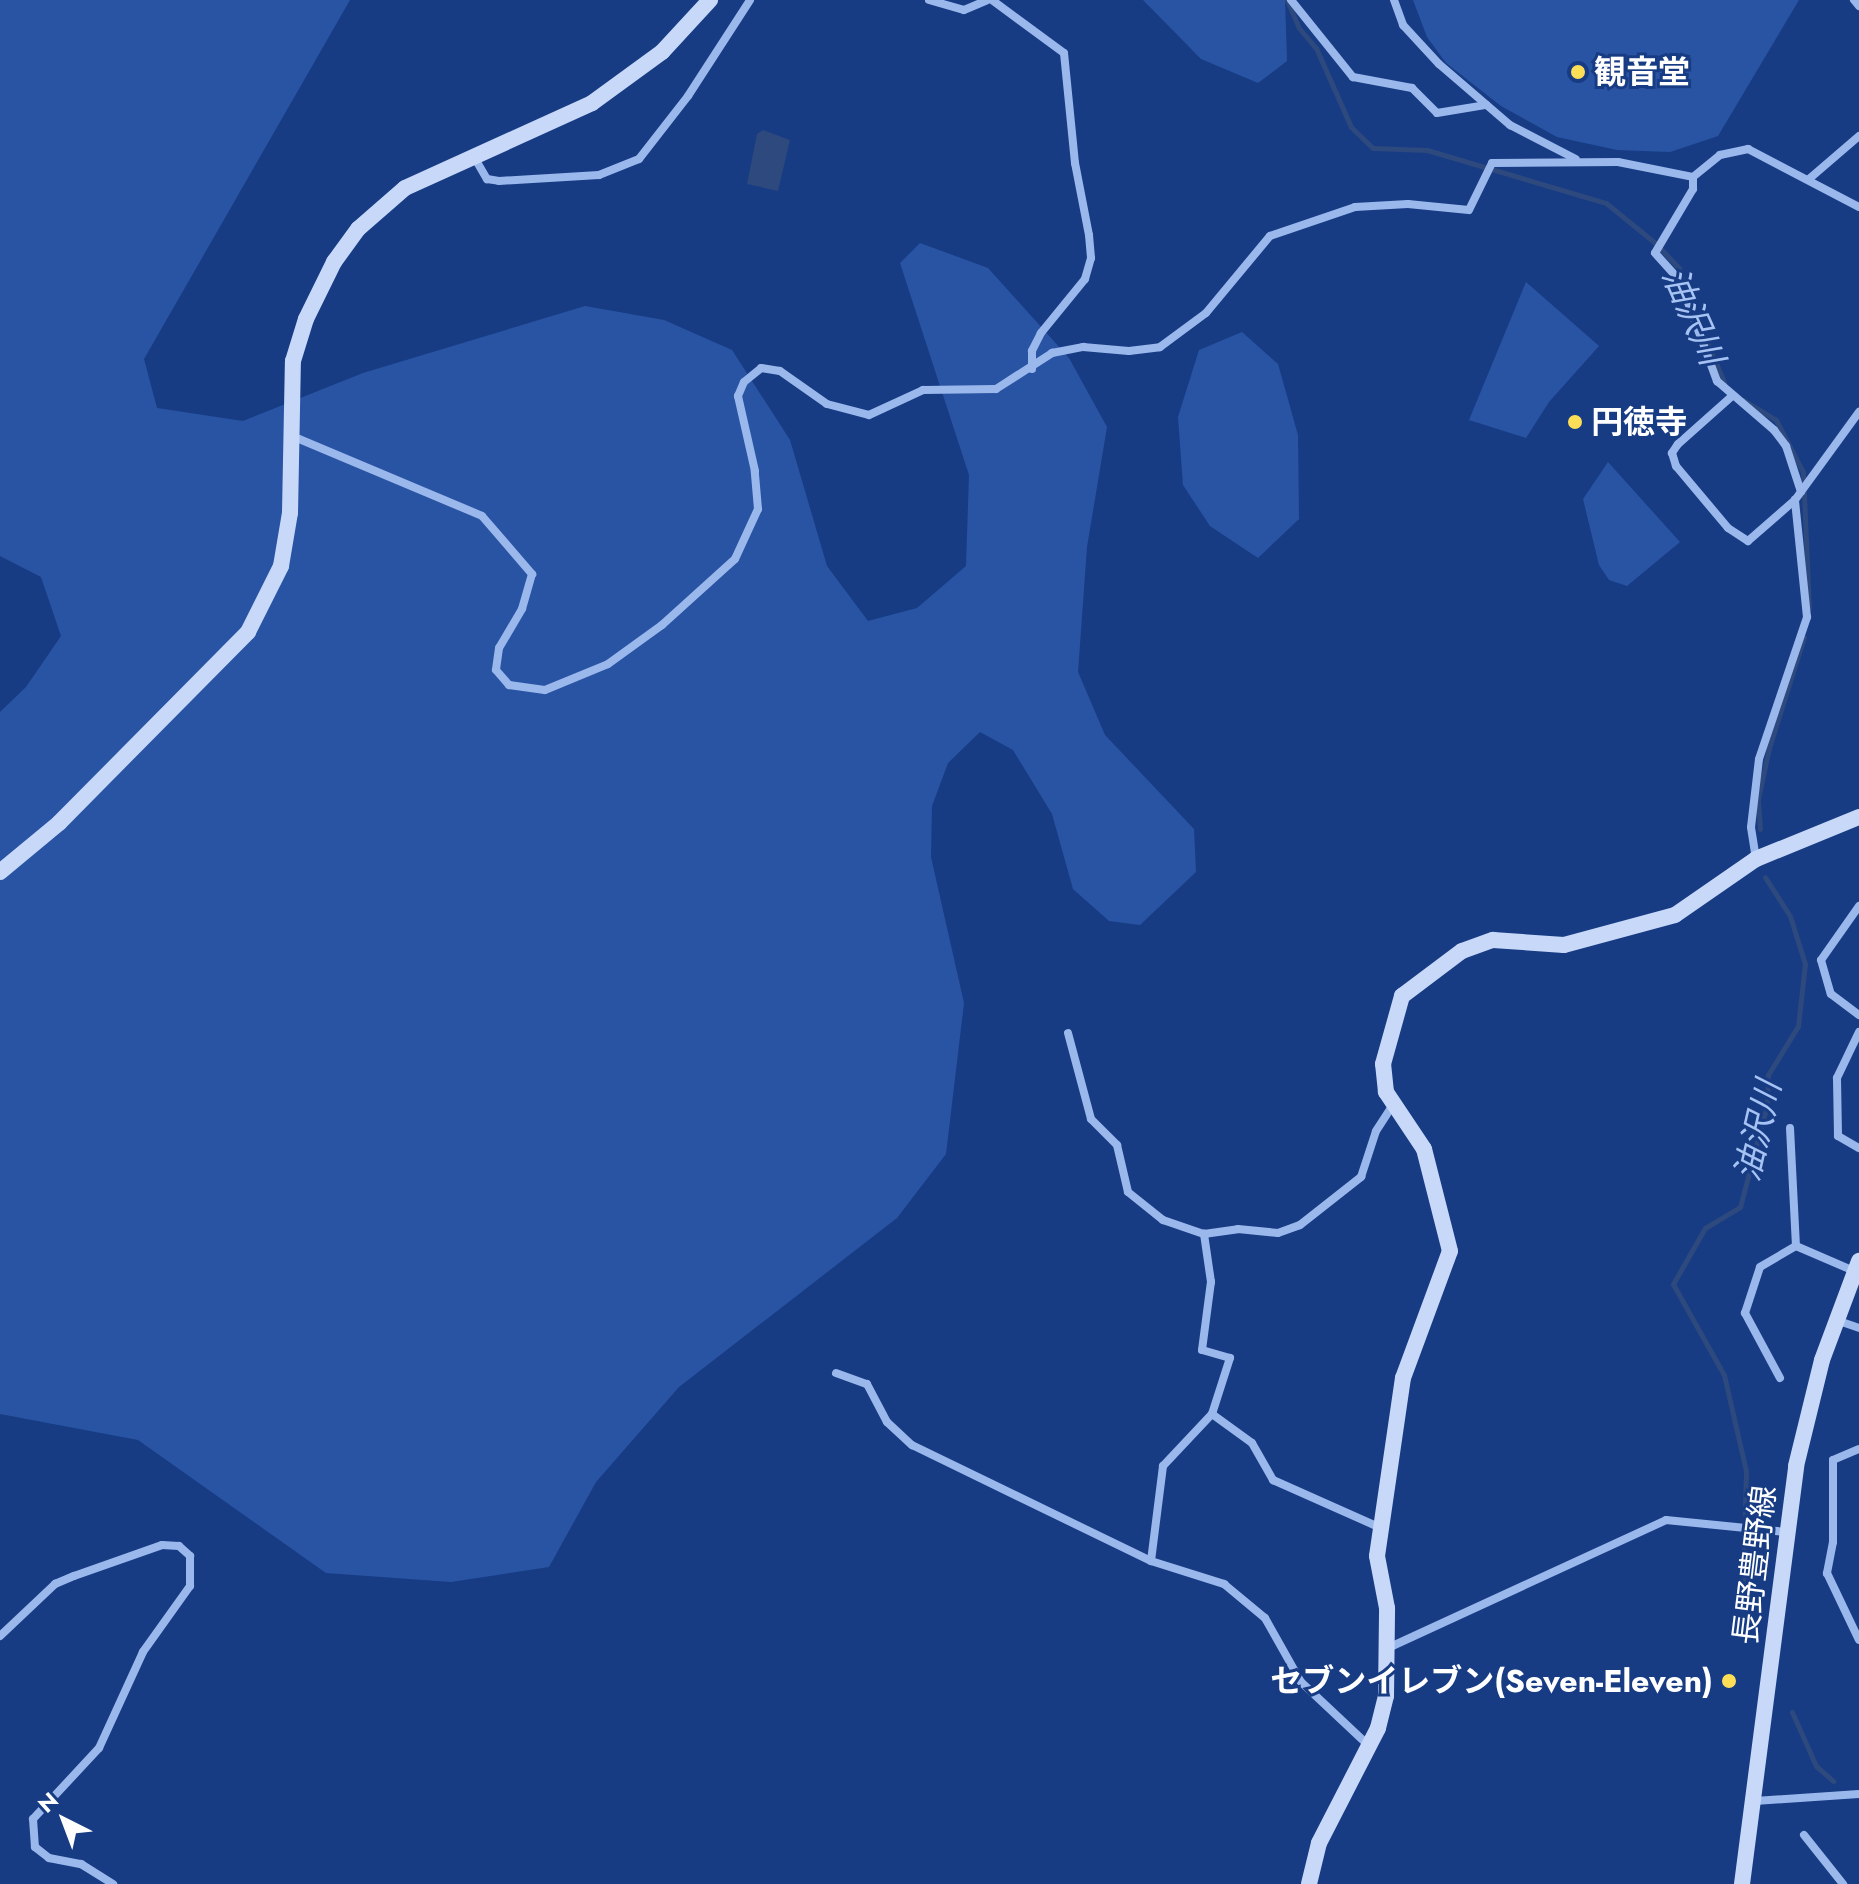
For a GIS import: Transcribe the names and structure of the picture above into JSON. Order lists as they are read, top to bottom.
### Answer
{
  "streets": {
    "street": ["長野豊野線"]
  },
  "water": ["油沢川"],
  "places": ["観音堂", "円徳寺", "セブンイレブン(Seven-Eleven)"],
  "north": "top left"
}
